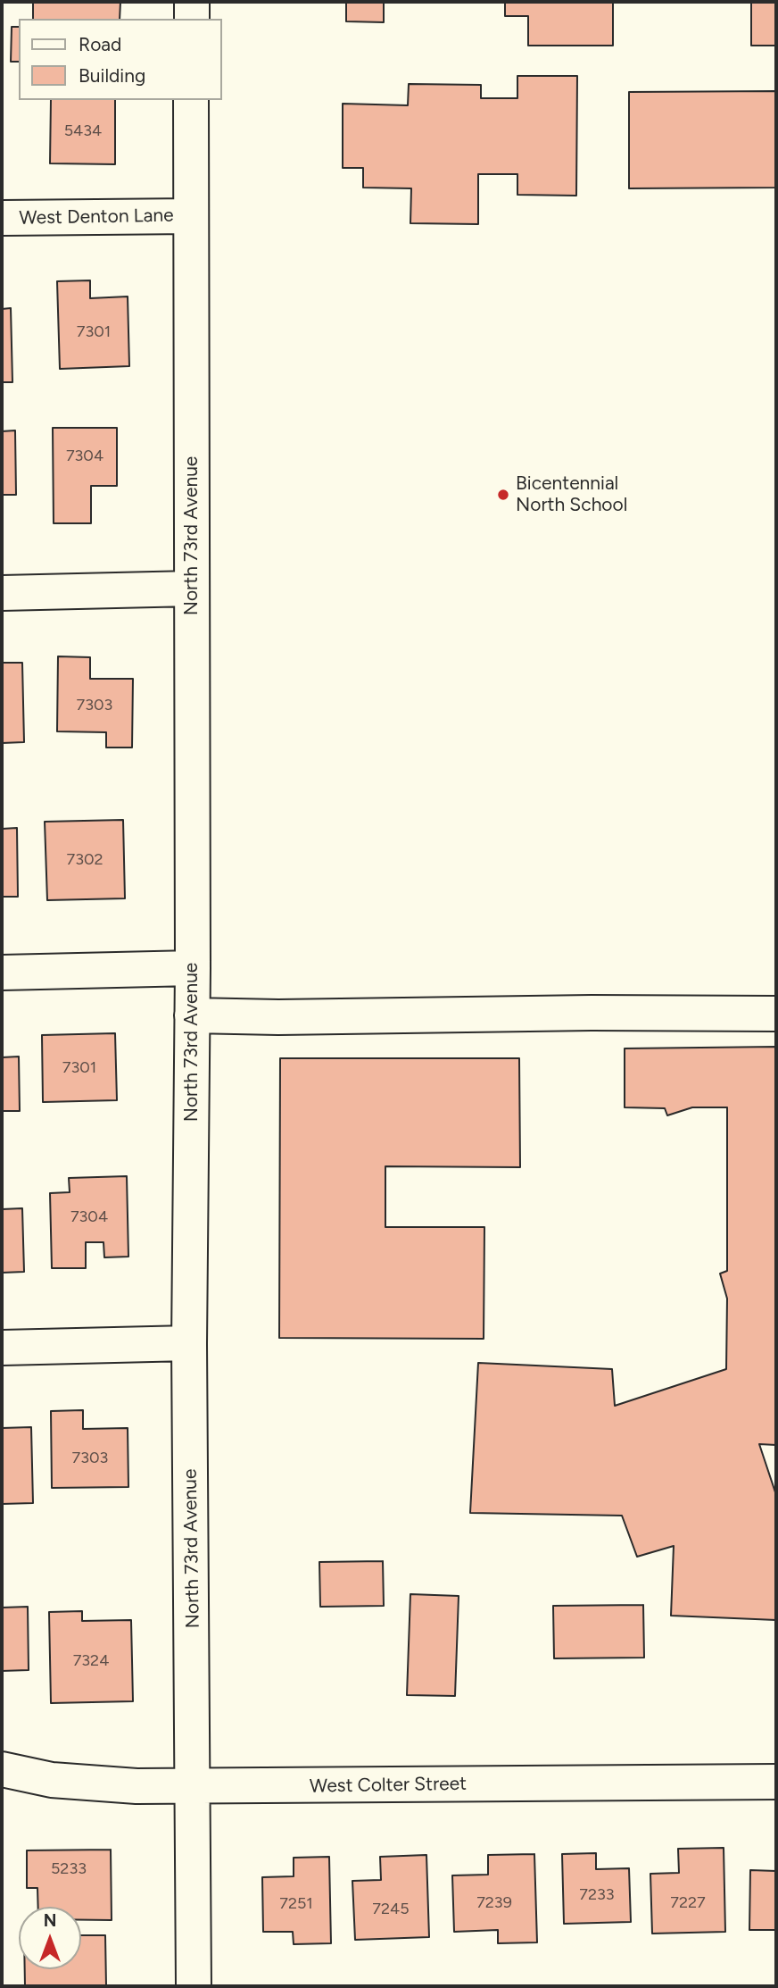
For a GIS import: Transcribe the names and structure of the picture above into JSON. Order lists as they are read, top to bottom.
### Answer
{
  "streets": {
    "street": ["West Denton Lane", "North 73rd Avenue", "West Colter Street"]
  },
  "crossings": [
    ["West Denton Lane", "North 73rd Avenue"],
    ["North 73rd Avenue", "West Colter Street"]
  ],
  "places": ["Bicentennial North School"],
  "house_numbers": [
    "5434",
    "7301",
    "7304",
    "7303",
    "7302",
    "7301",
    "7304",
    "7303",
    "7324",
    "5233",
    "7233",
    "7239",
    "7227",
    "7251",
    "7245"
  ],
  "legend": ["Road", "Building"],
  "north": "top"
}
